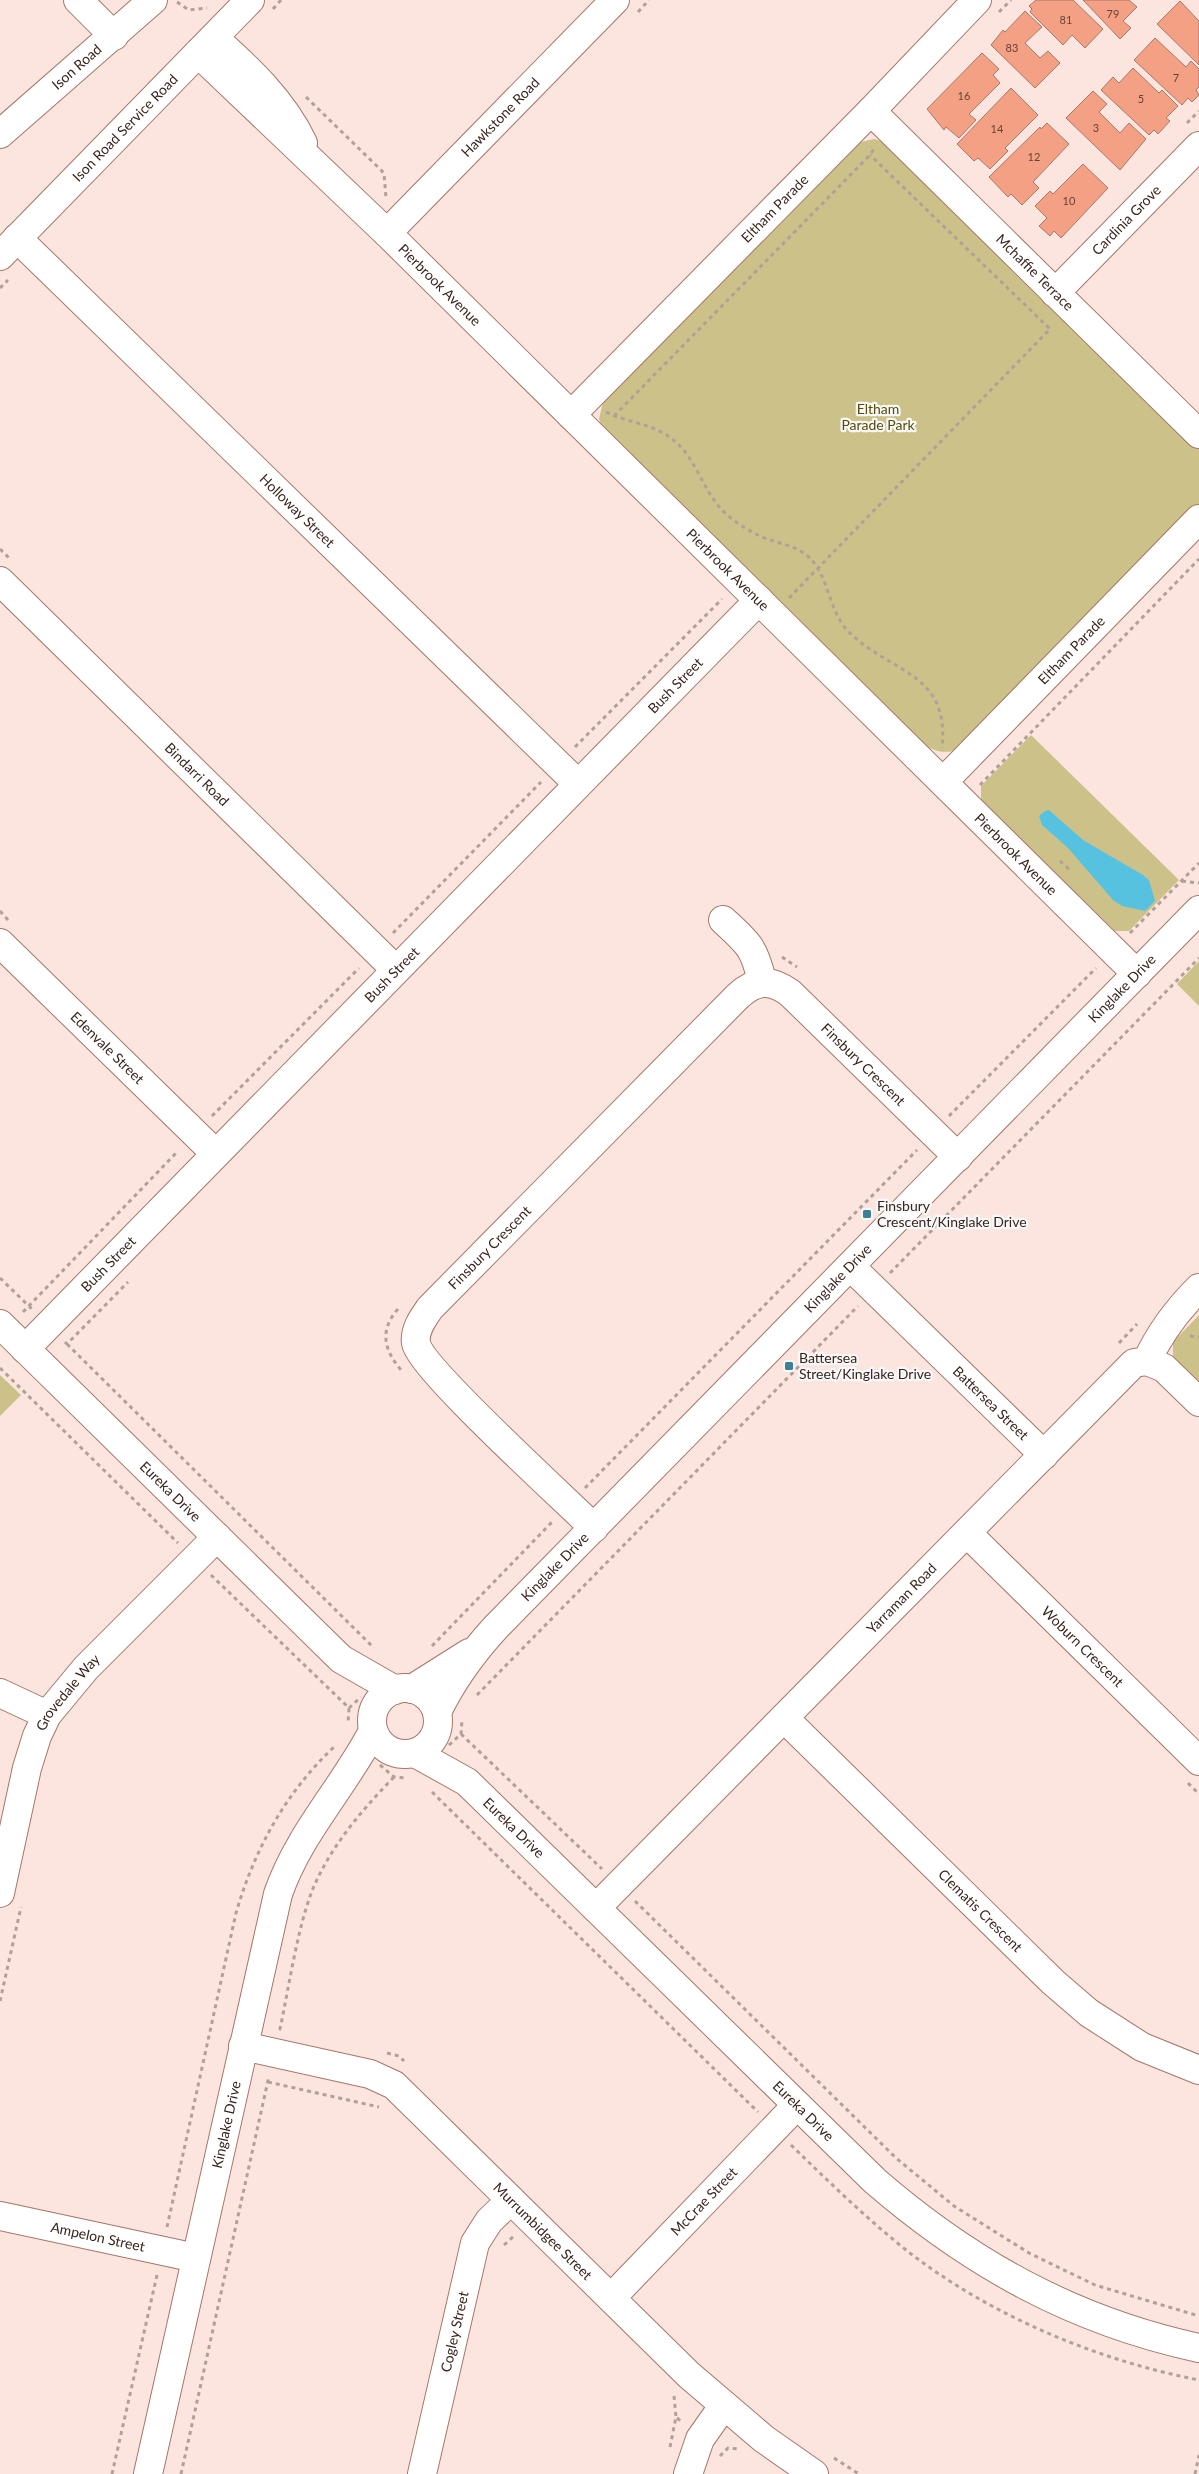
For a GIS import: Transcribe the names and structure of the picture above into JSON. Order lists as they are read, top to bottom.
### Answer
{
  "streets": {
    "street": [
      "Ison Road",
      "Hawkstone Road",
      "Ison Road Service Road",
      "Eltham Parade",
      "Cardinia Grove",
      "Mchaffie Terrace",
      "Pierbrook Avenue",
      "Holloway Street",
      "Bush Street",
      "Bindarri Road",
      "Kinglake Drive",
      "Edenvale Street",
      "Finsbury Crescent",
      "Battersea Street",
      "Eureka Drive",
      "Yarraman Road",
      "Woburn Crescent",
      "Grovedale Way",
      "Clematis Crescent",
      "McCrae Street",
      "Murrumbidgee Street",
      "Ampelon Street",
      "Cogley Street"
    ]
  },
  "crossings": [
    ["Hawkstone Road", "Pierbrook Avenue"],
    ["Ison Road Service Road", "Pierbrook Avenue"],
    ["Ison Road Service Road", "Holloway Street"],
    ["Eltham Parade", "Mchaffie Terrace"],
    ["Eltham Parade", "Pierbrook Avenue"],
    ["Cardinia Grove", "Mchaffie Terrace"],
    ["Pierbrook Avenue", "Bush Street"],
    ["Pierbrook Avenue", "Kinglake Drive"],
    ["Holloway Street", "Bush Street"],
    ["Bush Street", "Bindarri Road"],
    ["Bush Street", "Edenvale Street"],
    ["Bush Street", "Eureka Drive"],
    ["Kinglake Drive", "Finsbury Crescent"],
    ["Kinglake Drive", "Battersea Street"],
    ["Kinglake Drive", "Eureka Drive"],
    ["Kinglake Drive", "Murrumbidgee Street"],
    ["Kinglake Drive", "Ampelon Street"],
    ["Battersea Street", "Yarraman Road"],
    ["Eureka Drive", "Yarraman Road"],
    ["Eureka Drive", "Grovedale Way"],
    ["Eureka Drive", "McCrae Street"],
    ["Yarraman Road", "Woburn Crescent"],
    ["Yarraman Road", "Clematis Crescent"],
    ["McCrae Street", "Murrumbidgee Street"],
    ["Murrumbidgee Street", "Cogley Street"]
  ],
  "parks": ["Eltham Parade Park"],
  "places": {
    "transit": ["Finsbury Crescent/Kinglake Drive", "Battersea Street/Kinglake Drive"]
  },
  "house_numbers": [
    "79",
    "81",
    "83",
    "7",
    "16",
    "5",
    "3",
    "14",
    "12",
    "10"
  ]
}
